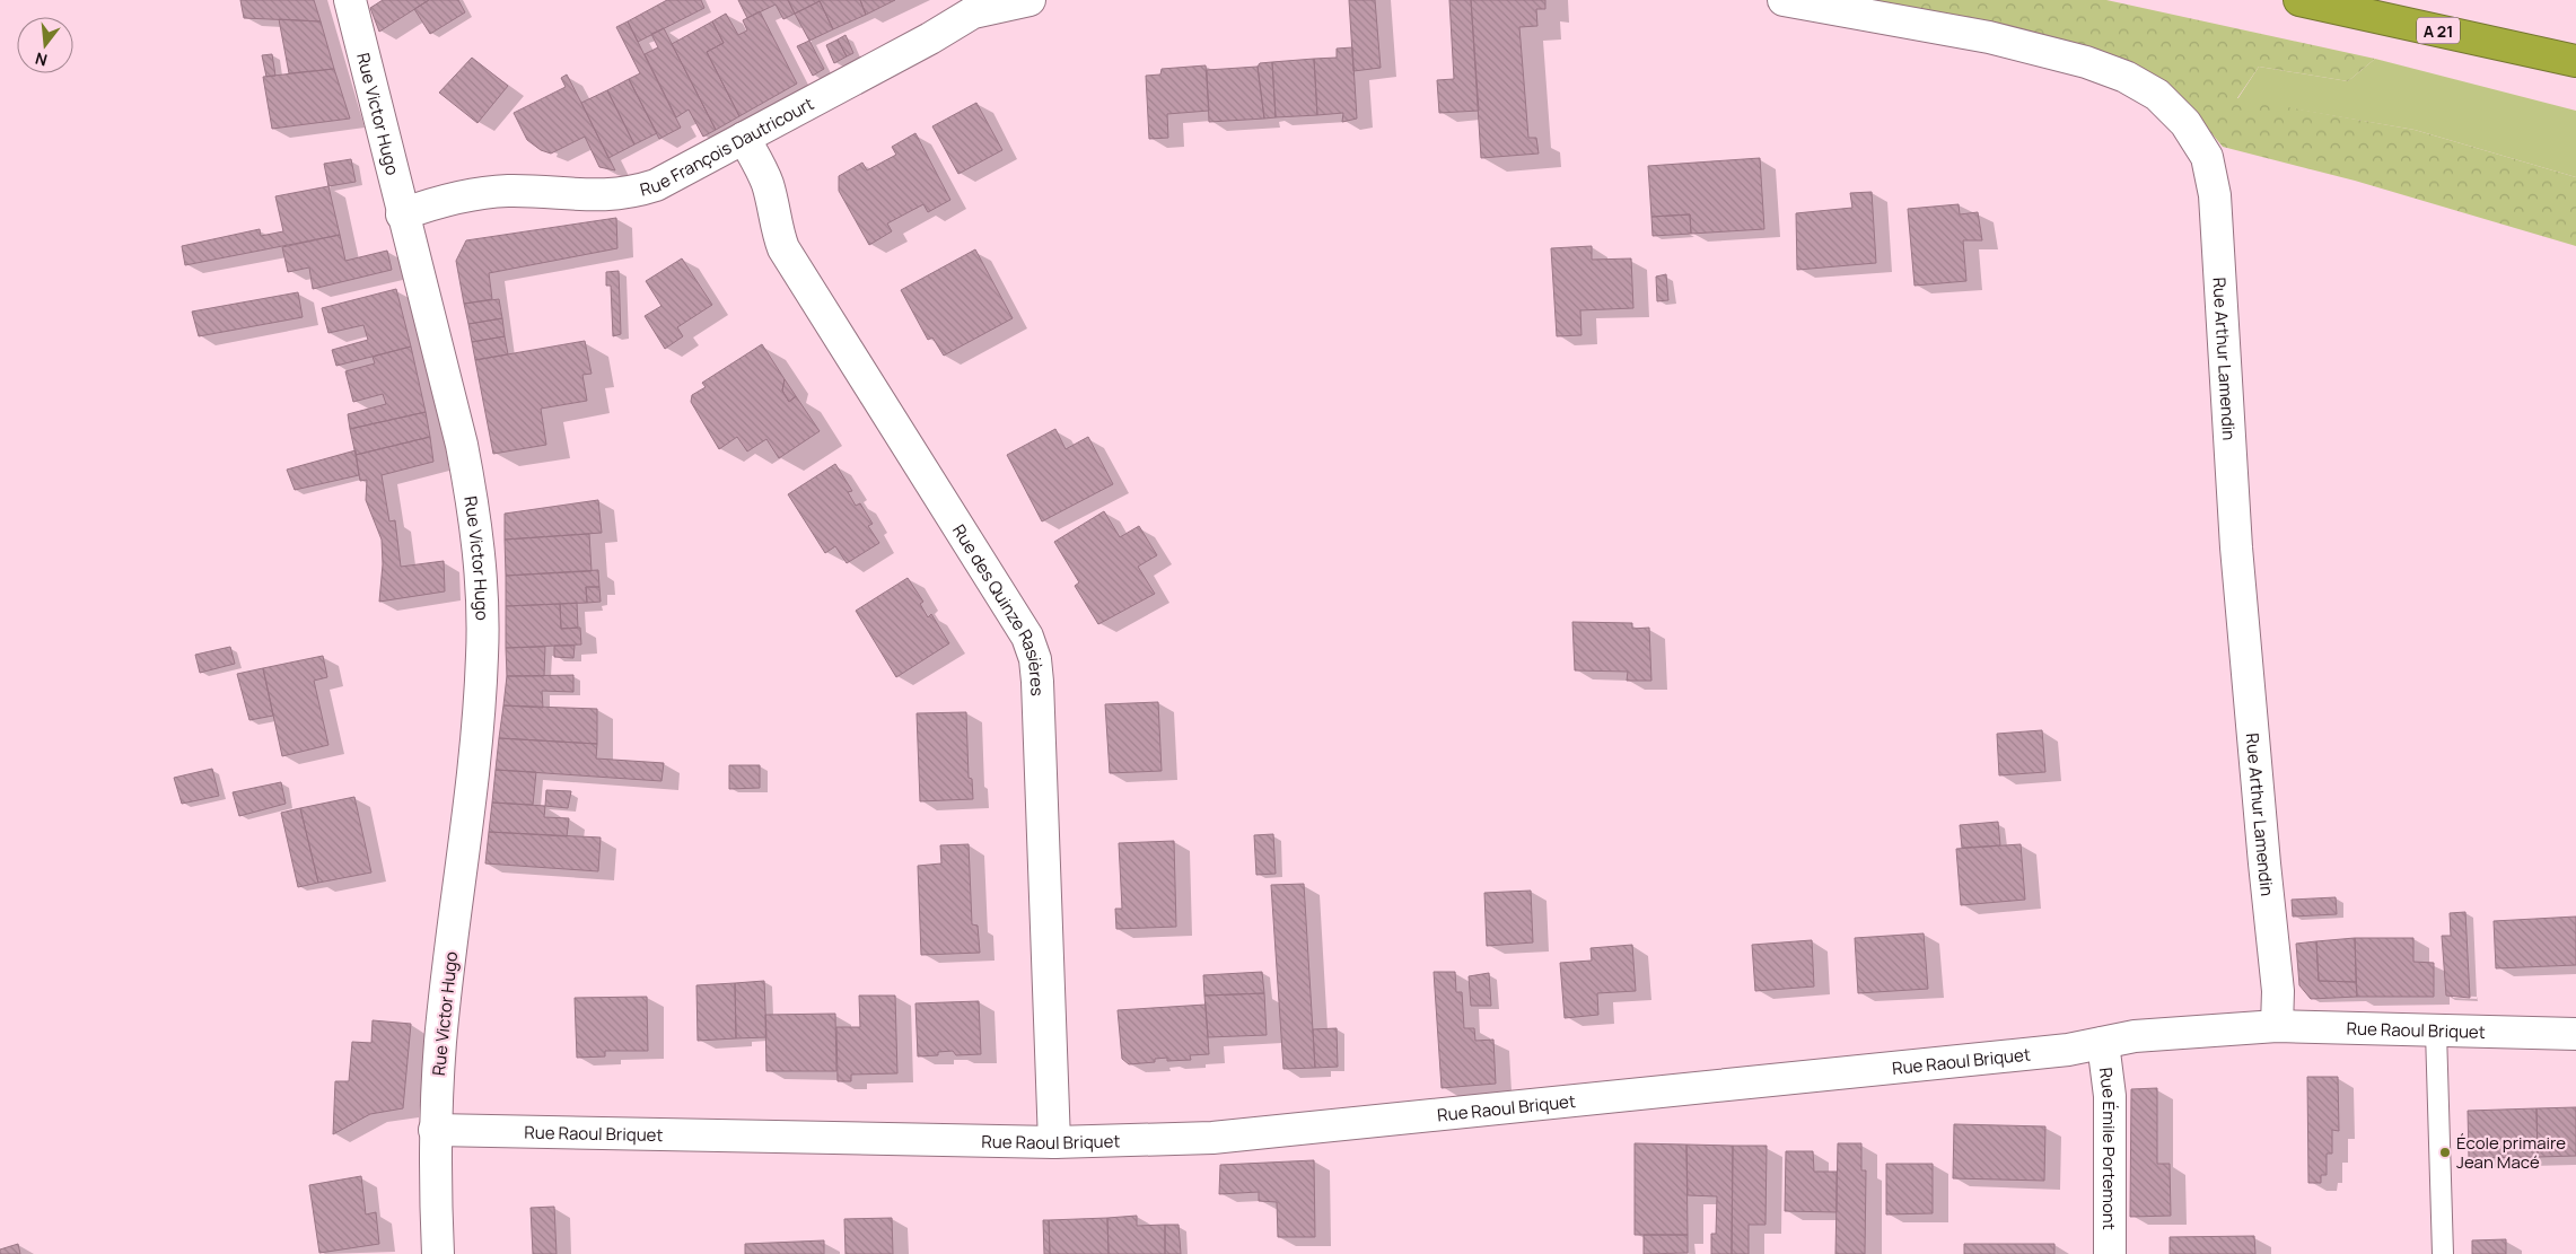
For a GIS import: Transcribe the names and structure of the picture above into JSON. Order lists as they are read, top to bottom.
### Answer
{
  "streets": {
    "highway": ["A 21"],
    "street": [
      "Rue Victor Hugo",
      "Rue François Dautricourt",
      "Rue Arthur Lamendin",
      "Rue des Quinze Rasières",
      "Rue Raoul Briquet",
      "Rue Émile Portemont"
    ]
  },
  "crossings": [
    ["Rue Victor Hugo", "Rue François Dautricourt"],
    ["Rue Victor Hugo", "Rue Raoul Briquet"],
    ["Rue François Dautricourt", "Rue des Quinze Rasières"],
    ["Rue Arthur Lamendin", "Rue Raoul Briquet"],
    ["Rue des Quinze Rasières", "Rue Raoul Briquet"],
    ["Rue Raoul Briquet", "Rue Émile Portemont"]
  ],
  "places": ["École primaire Jean Macé"],
  "north": "bottom"
}
